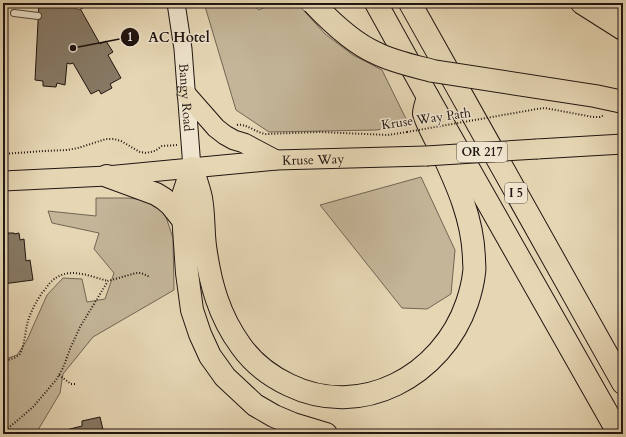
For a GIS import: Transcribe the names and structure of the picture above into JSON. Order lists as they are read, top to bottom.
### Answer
{
  "streets": {
    "highway": ["I 5"],
    "main road": ["Bangy Road", "OR 217", "Kruse Way"],
    "path": ["Kruse Way Path"]
  },
  "crossings": [
    ["Bangy Road", "Kruse Way"]
  ],
  "places": ["AC Hotel"]
}
